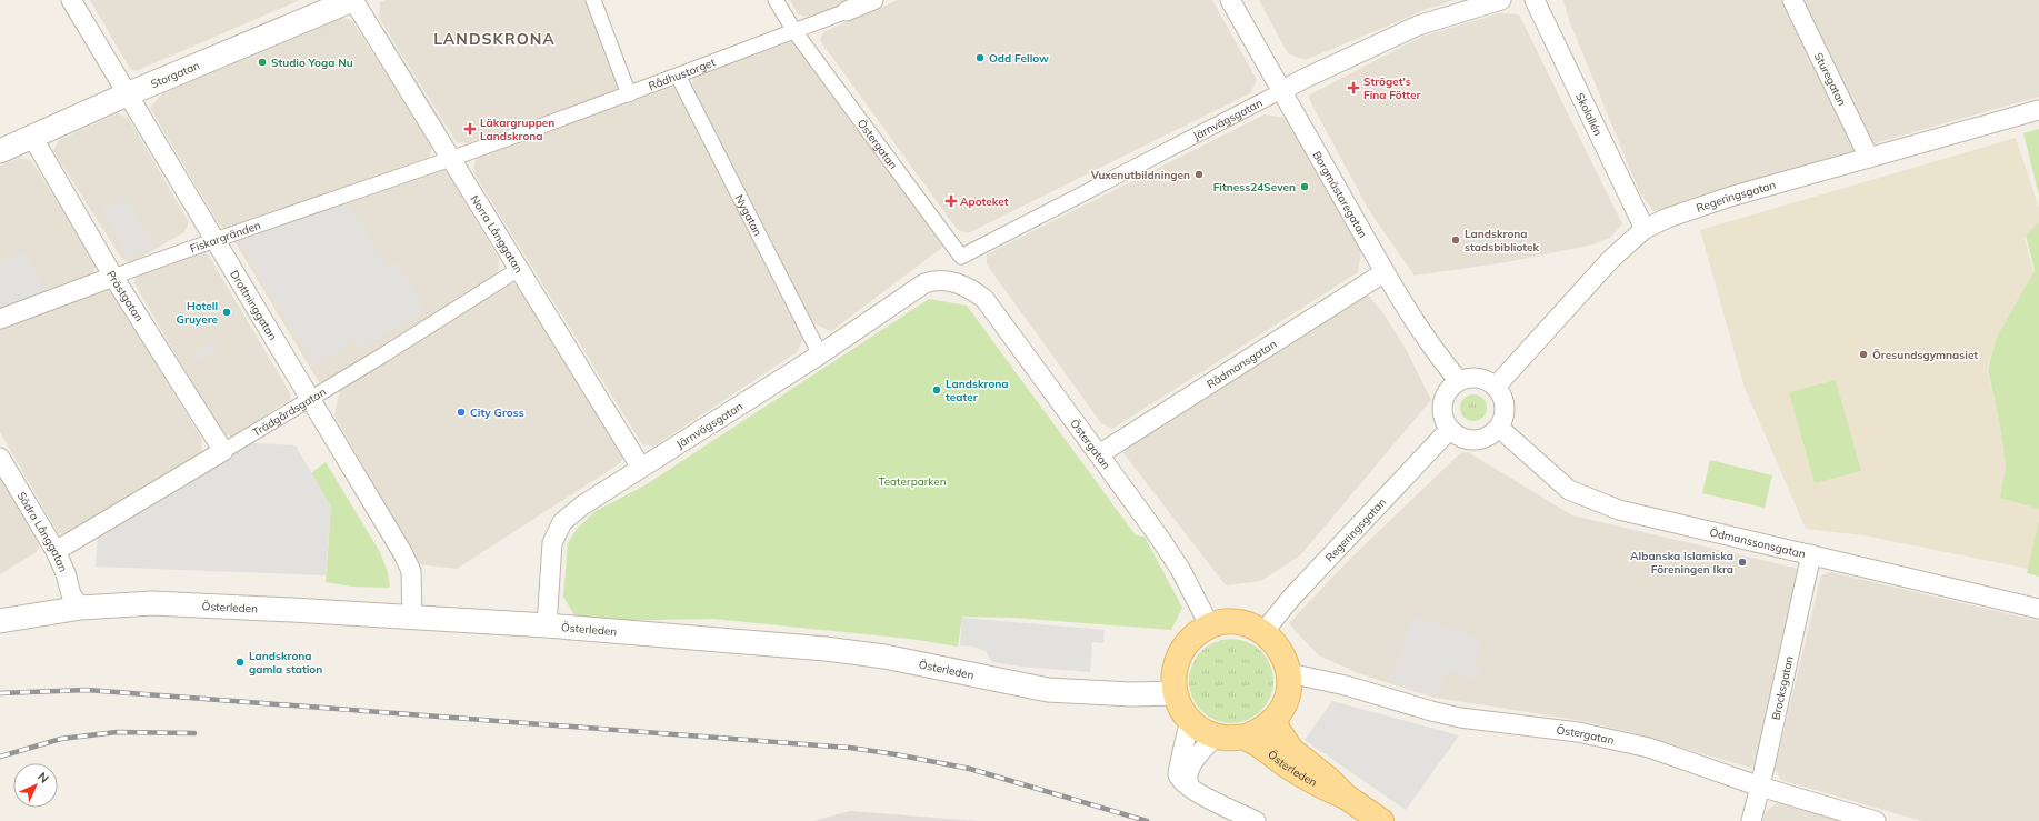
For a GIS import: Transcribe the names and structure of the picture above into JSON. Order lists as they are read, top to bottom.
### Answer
{
  "streets": {
    "main road": ["Österleden"],
    "street": [
      "Rådhustorget",
      "Storgatan",
      "Sturegatan",
      "Skolallén",
      "Järnvägsgatan",
      "Östergatan",
      "Borgmästaregatan",
      "Regeringsgatan",
      "Nygatan",
      "Norra Långgatan",
      "Fiskargränden",
      "Prästgatan",
      "Drottninggatan",
      "Rådmansgatan",
      "Trädgårdsgatan",
      "Södra Långgatan",
      "Ödmanssonsgatan",
      "Brocksgatan"
    ]
  },
  "crossings": [
    ["Rådhustorget", "Östergatan"],
    ["Rådhustorget", "Nygatan"],
    ["Rådhustorget", "Norra Långgatan"],
    ["Rådhustorget", "Fiskargränden"],
    ["Storgatan", "Norra Långgatan"],
    ["Storgatan", "Prästgatan"],
    ["Storgatan", "Drottninggatan"],
    ["Sturegatan", "Regeringsgatan"],
    ["Skolallén", "Regeringsgatan"],
    ["Järnvägsgatan", "Östergatan"],
    ["Järnvägsgatan", "Borgmästaregatan"],
    ["Järnvägsgatan", "Nygatan"],
    ["Järnvägsgatan", "Norra Långgatan"],
    ["Järnvägsgatan", "Österleden"],
    ["Östergatan", "Regeringsgatan"],
    ["Östergatan", "Rådmansgatan"],
    ["Östergatan", "Österleden"],
    ["Östergatan", "Brocksgatan"],
    ["Borgmästaregatan", "Regeringsgatan"],
    ["Borgmästaregatan", "Rådmansgatan"],
    ["Borgmästaregatan", "Ödmanssonsgatan"],
    ["Regeringsgatan", "Ödmanssonsgatan"],
    ["Regeringsgatan", "Österleden"],
    ["Norra Långgatan", "Fiskargränden"],
    ["Norra Långgatan", "Trädgårdsgatan"],
    ["Fiskargränden", "Prästgatan"],
    ["Fiskargränden", "Drottninggatan"],
    ["Prästgatan", "Trädgårdsgatan"],
    ["Drottninggatan", "Trädgårdsgatan"],
    ["Drottninggatan", "Österleden"],
    ["Trädgårdsgatan", "Södra Långgatan"],
    ["Södra Långgatan", "Österleden"],
    ["Ödmanssonsgatan", "Brocksgatan"]
  ],
  "districts": ["LANDSKRONA"],
  "parks": ["Teaterparken"],
  "places": {
    "other": [
      "Odd Fellow",
      "Studio Yoga Nu",
      "Vuxenutbildningen",
      "Fitness24Seven",
      "Landskrona stadsbibliotek",
      "Hotell Gruyere",
      "Öresundsgymnasiet",
      "Landskrona teater",
      "City Gross",
      "Albanska Islamiska Föreningen Ikra",
      "Landskrona gamla station"
    ],
    "health": ["Ströget's Fina Fötter", "Läkargruppen Landskrona", "Apoteket"]
  },
  "north": "top right"
}
